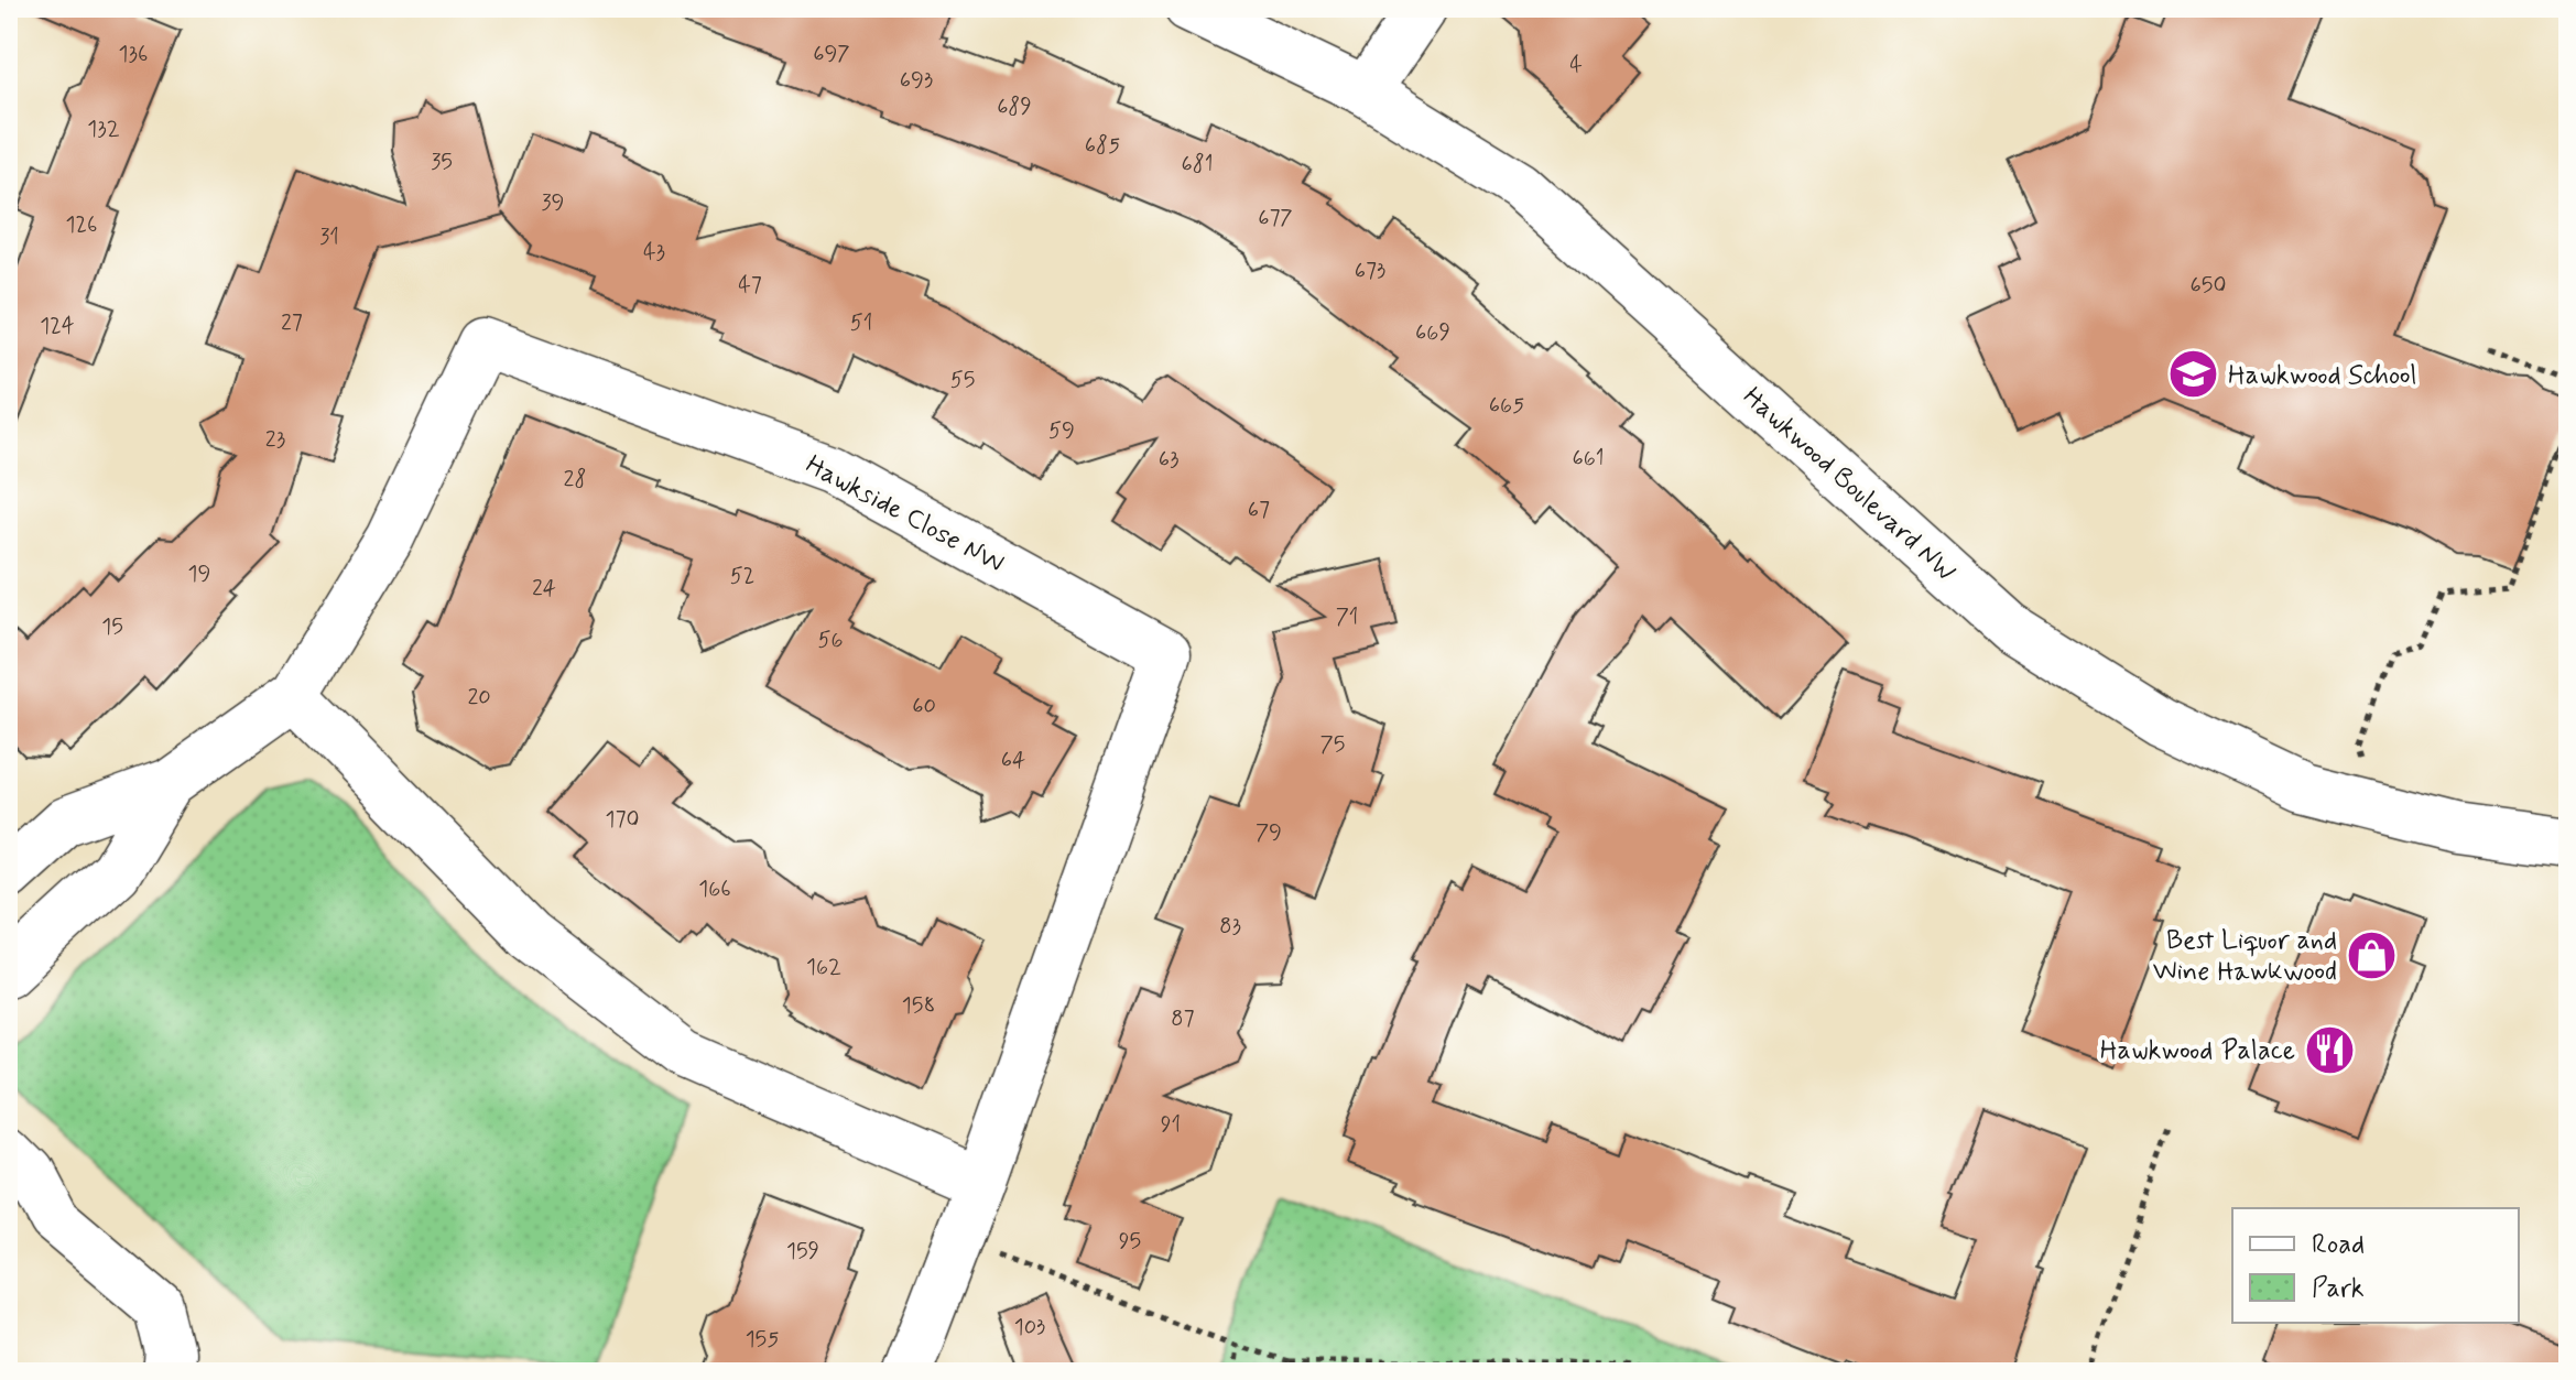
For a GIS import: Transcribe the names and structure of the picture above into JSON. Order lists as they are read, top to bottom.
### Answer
{
  "streets": {
    "street": ["Hawkwood Boulevard NW", "Hawkside Close NW"]
  },
  "places": {
    "school or university": ["Hawkwood School"],
    "shop": ["Best Liquor and Wine Hawkwood"],
    "restaurant": ["Hawkwood Palace"]
  },
  "house_numbers": [
    "136",
    "697",
    "4",
    "693",
    "689",
    "132",
    "685",
    "35",
    "681",
    "39",
    "677",
    "126",
    "31",
    "43",
    "673",
    "47",
    "650",
    "27",
    "51",
    "124",
    "669",
    "55",
    "665",
    "59",
    "23",
    "661",
    "63",
    "28",
    "67",
    "19",
    "52",
    "24",
    "71",
    "15",
    "56",
    "20",
    "60",
    "75",
    "64",
    "170",
    "79",
    "166",
    "83",
    "162",
    "158",
    "87",
    "91",
    "95",
    "159",
    "103",
    "155"
  ],
  "legend": ["Road", "Park"]
}
